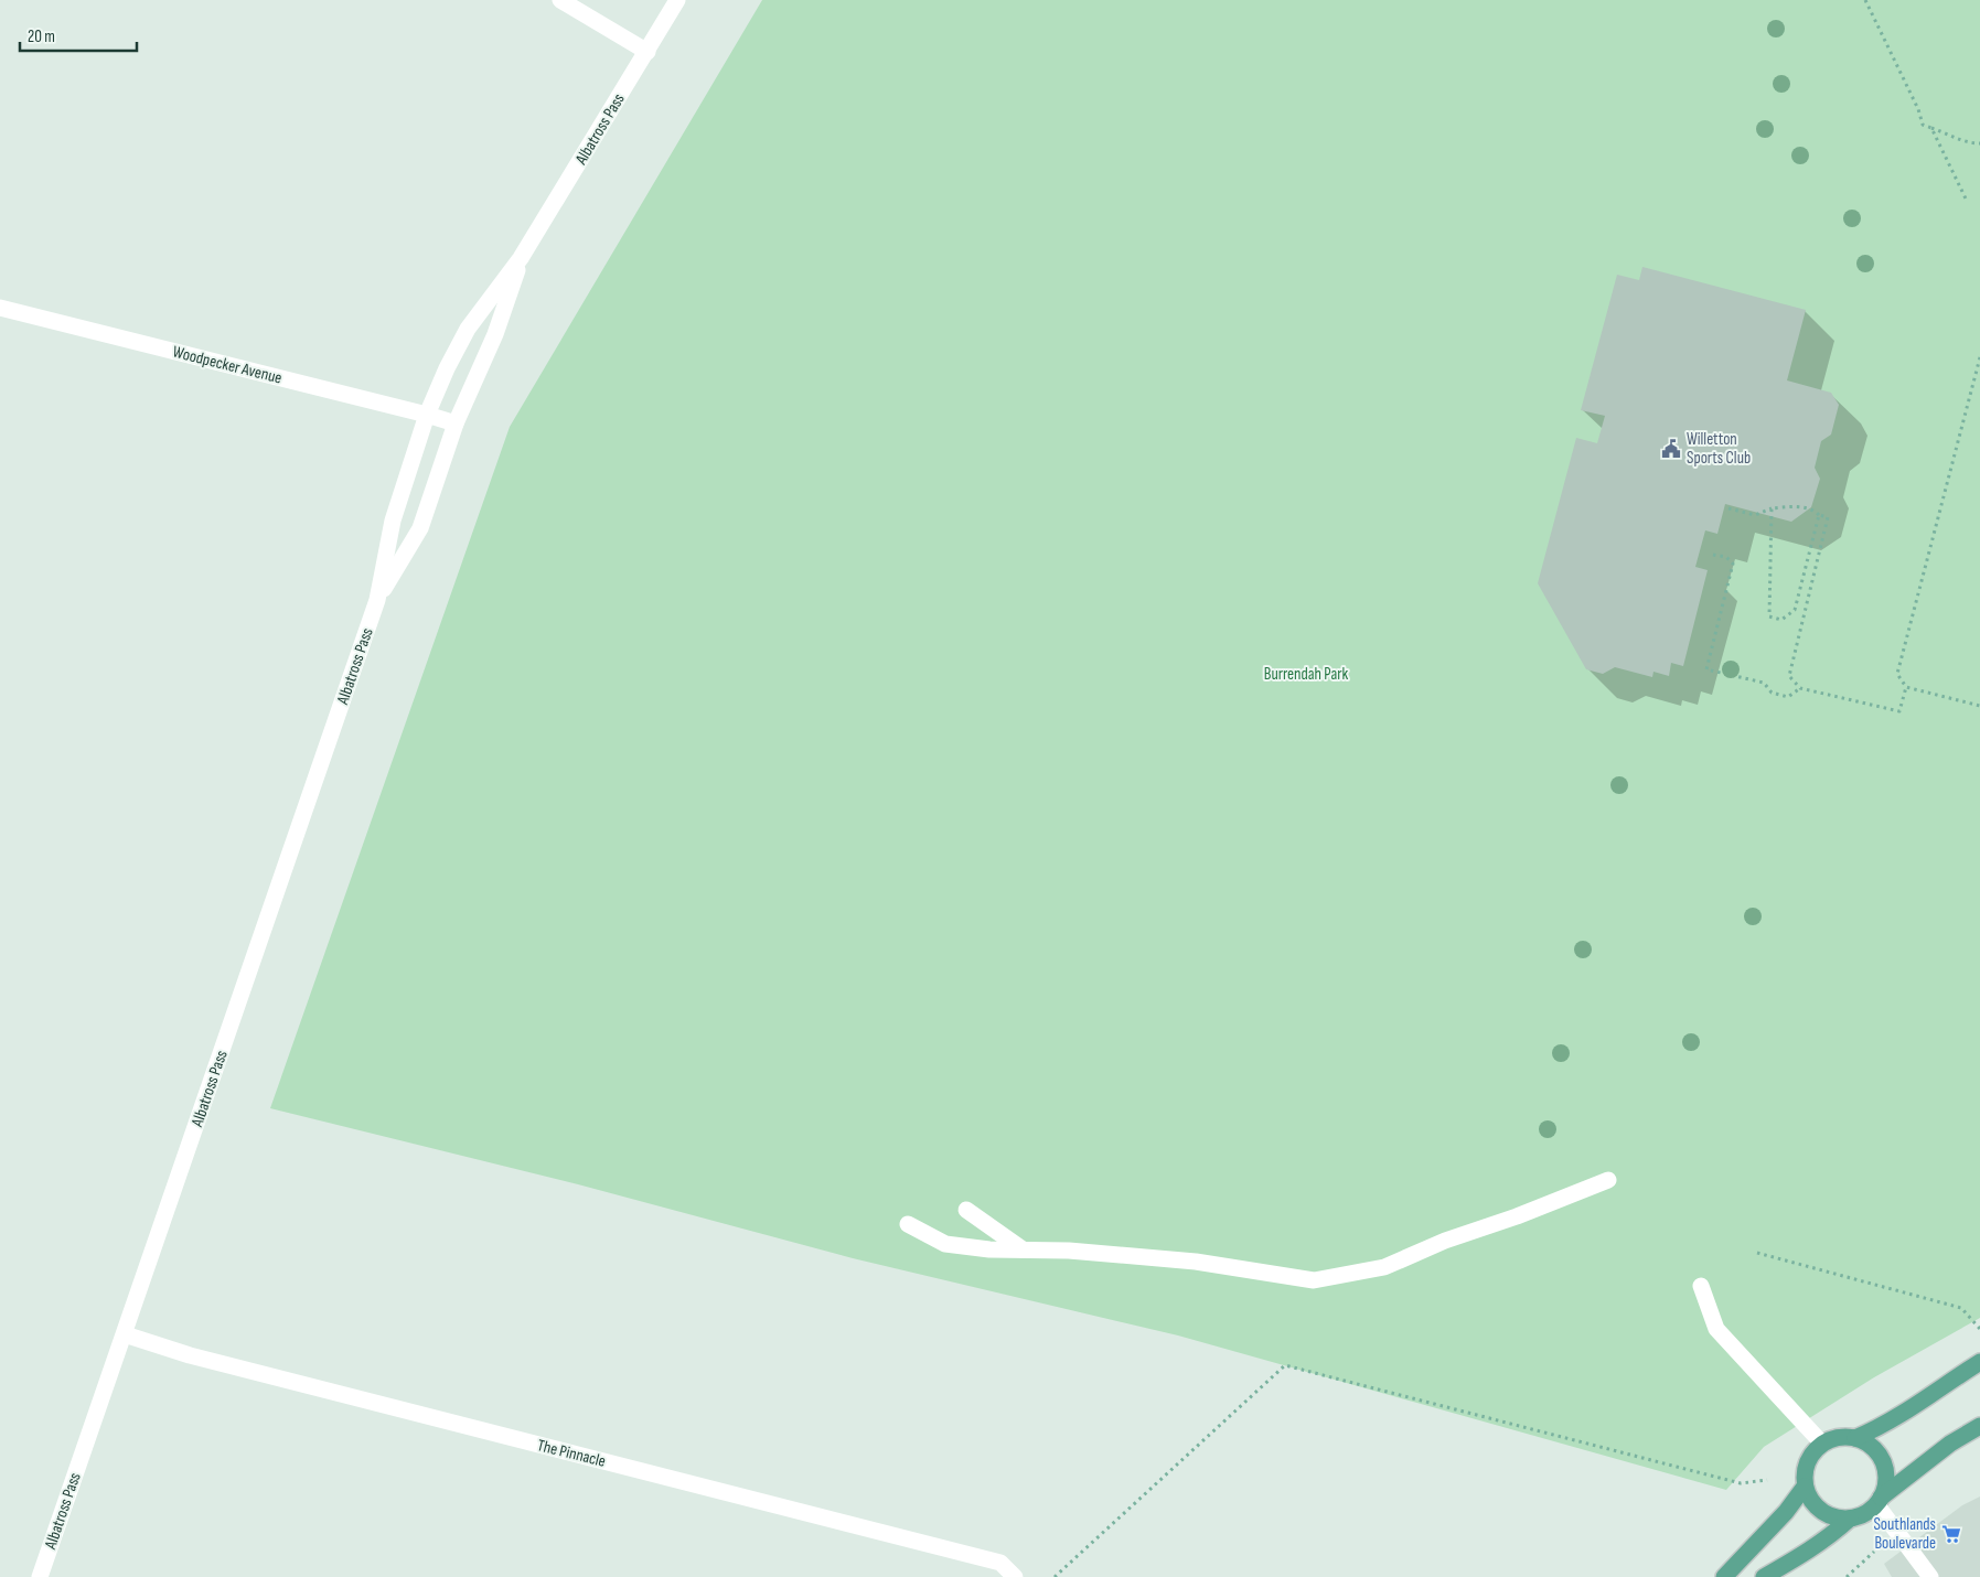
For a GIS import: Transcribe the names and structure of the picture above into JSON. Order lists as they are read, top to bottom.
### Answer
{
  "streets": {
    "street": ["Albatross Pass", "Woodpecker Avenue", "The Pinnacle"]
  },
  "crossings": [
    ["Albatross Pass", "Woodpecker Avenue"],
    ["Albatross Pass", "The Pinnacle"]
  ],
  "parks": ["Burrendah Park"],
  "places": {
    "public building": ["Willetton Sports Club"],
    "supermarket": ["Southlands Boulevarde"]
  },
  "scale_bar": "20 m"
}
